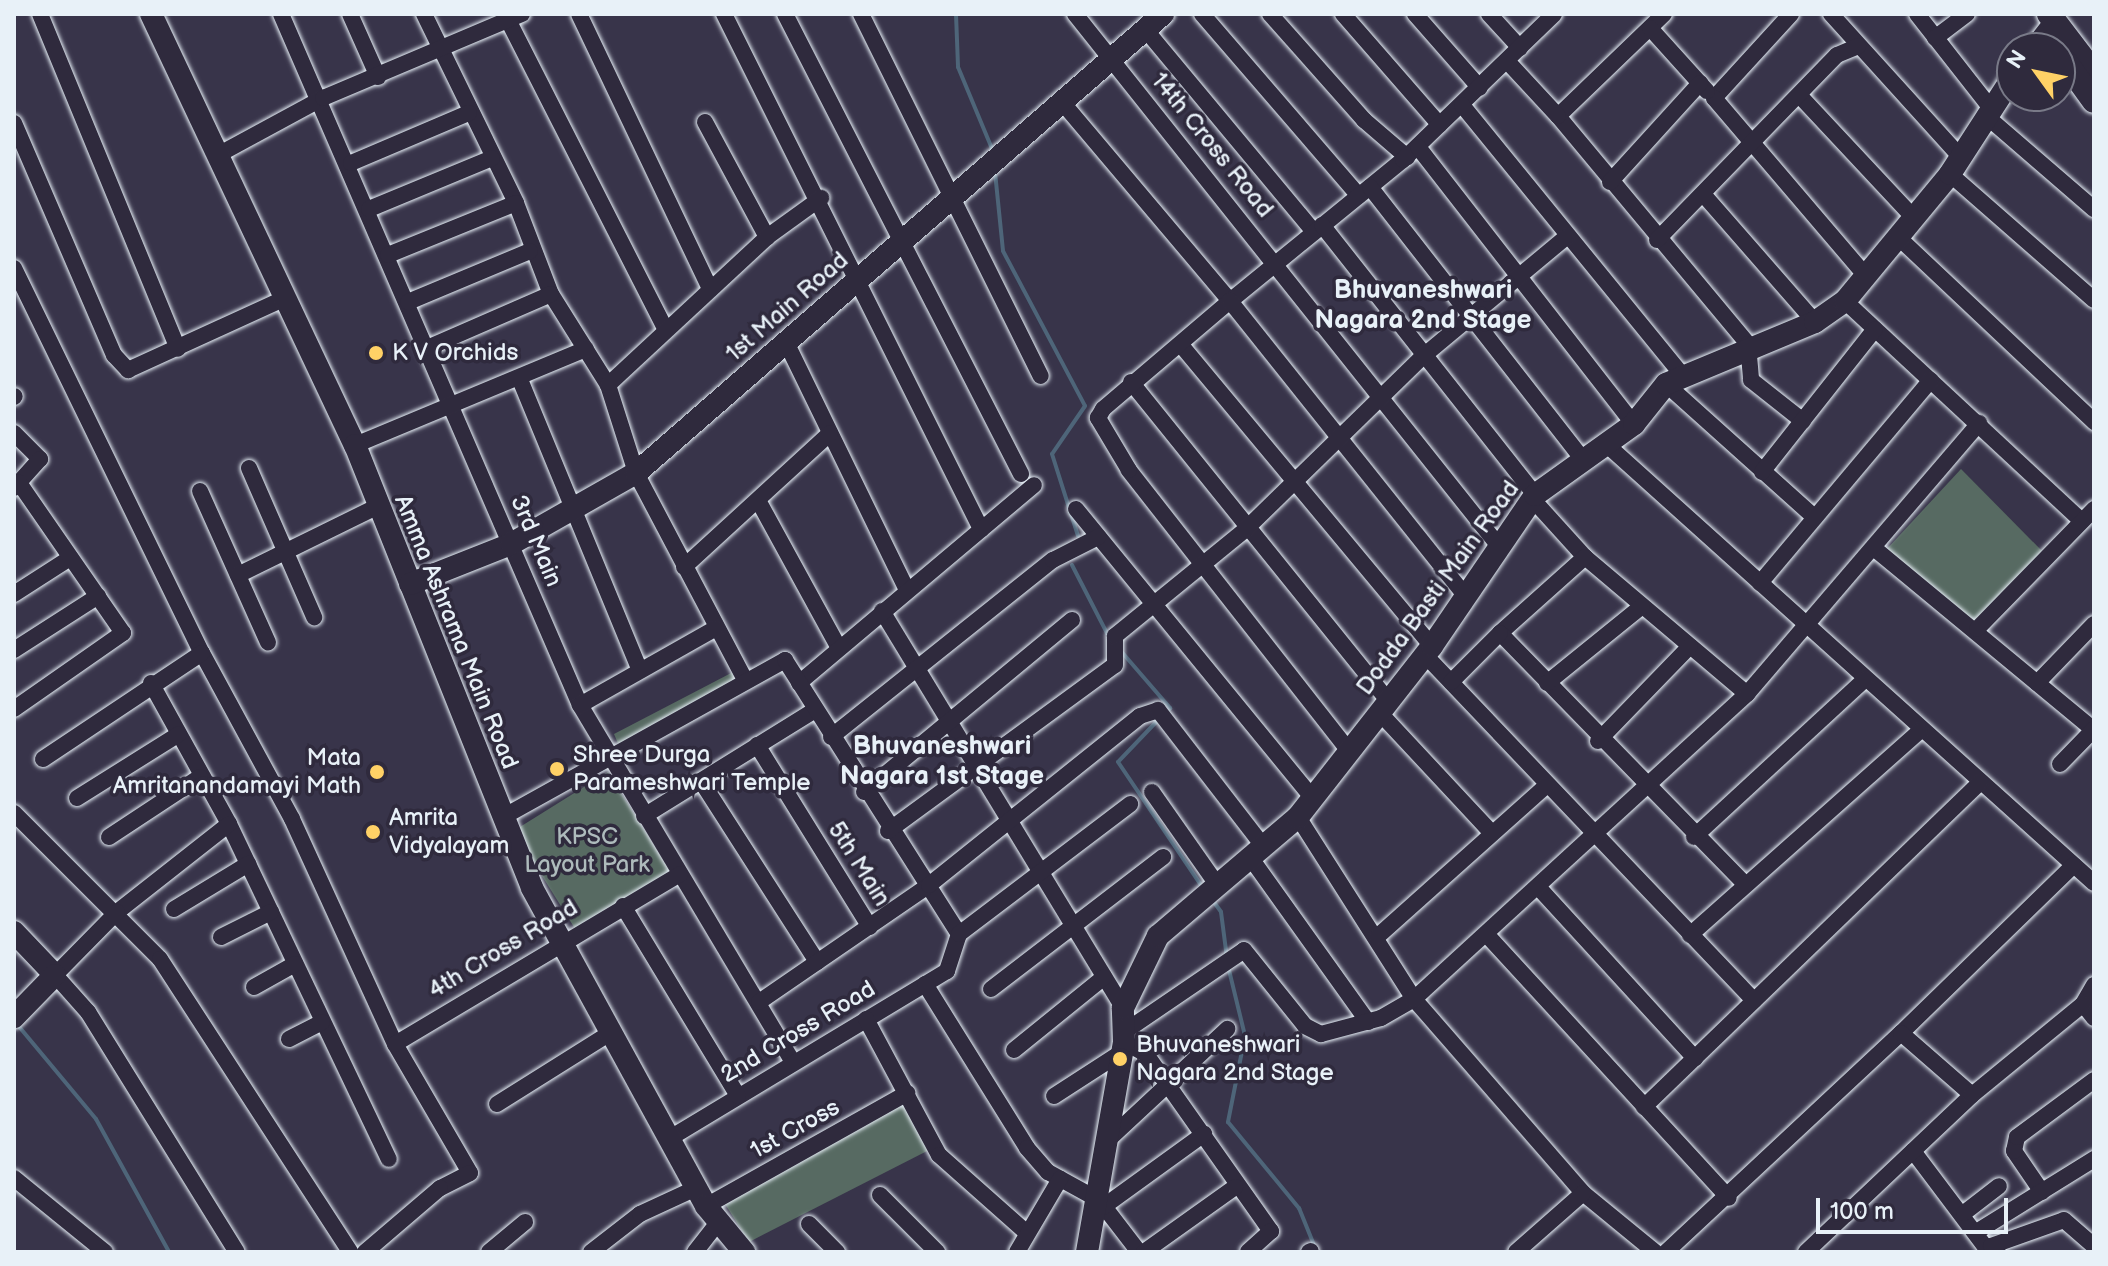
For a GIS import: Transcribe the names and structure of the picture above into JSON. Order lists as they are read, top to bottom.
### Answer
{
  "streets": {
    "street": [
      "14th Cross Road",
      "1st Main Road",
      "3rd Main",
      "Dodda Basti Main Road",
      "Amma Ashrama Main Road",
      "5th Main",
      "4th Cross Road",
      "2nd Cross Road",
      "1st Cross"
    ]
  },
  "crossings": [
    ["14th Cross Road", "1st Main Road"],
    ["14th Cross Road", "Dodda Basti Main Road"],
    ["1st Main Road", "3rd Main"],
    ["1st Main Road", "Amma Ashrama Main Road"],
    ["3rd Main", "4th Cross Road"],
    ["3rd Main", "2nd Cross Road"],
    ["Amma Ashrama Main Road", "4th Cross Road"],
    ["Amma Ashrama Main Road", "2nd Cross Road"],
    ["Amma Ashrama Main Road", "1st Cross"]
  ],
  "districts": ["Bhuvaneshwari Nagara 2nd Stage", "Bhuvaneshwari Nagara 1st Stage"],
  "parks": ["KPSC Layout Park"],
  "places": [
    "K V Orchids",
    "Shree Durga Parameshwari Temple",
    "Mata Amritanandamayi Math",
    "Amrita Vidyalayam",
    "Bhuvaneshwari Nagara 2nd Stage"
  ],
  "scale_bar": "100 m",
  "north": "top left"
}
